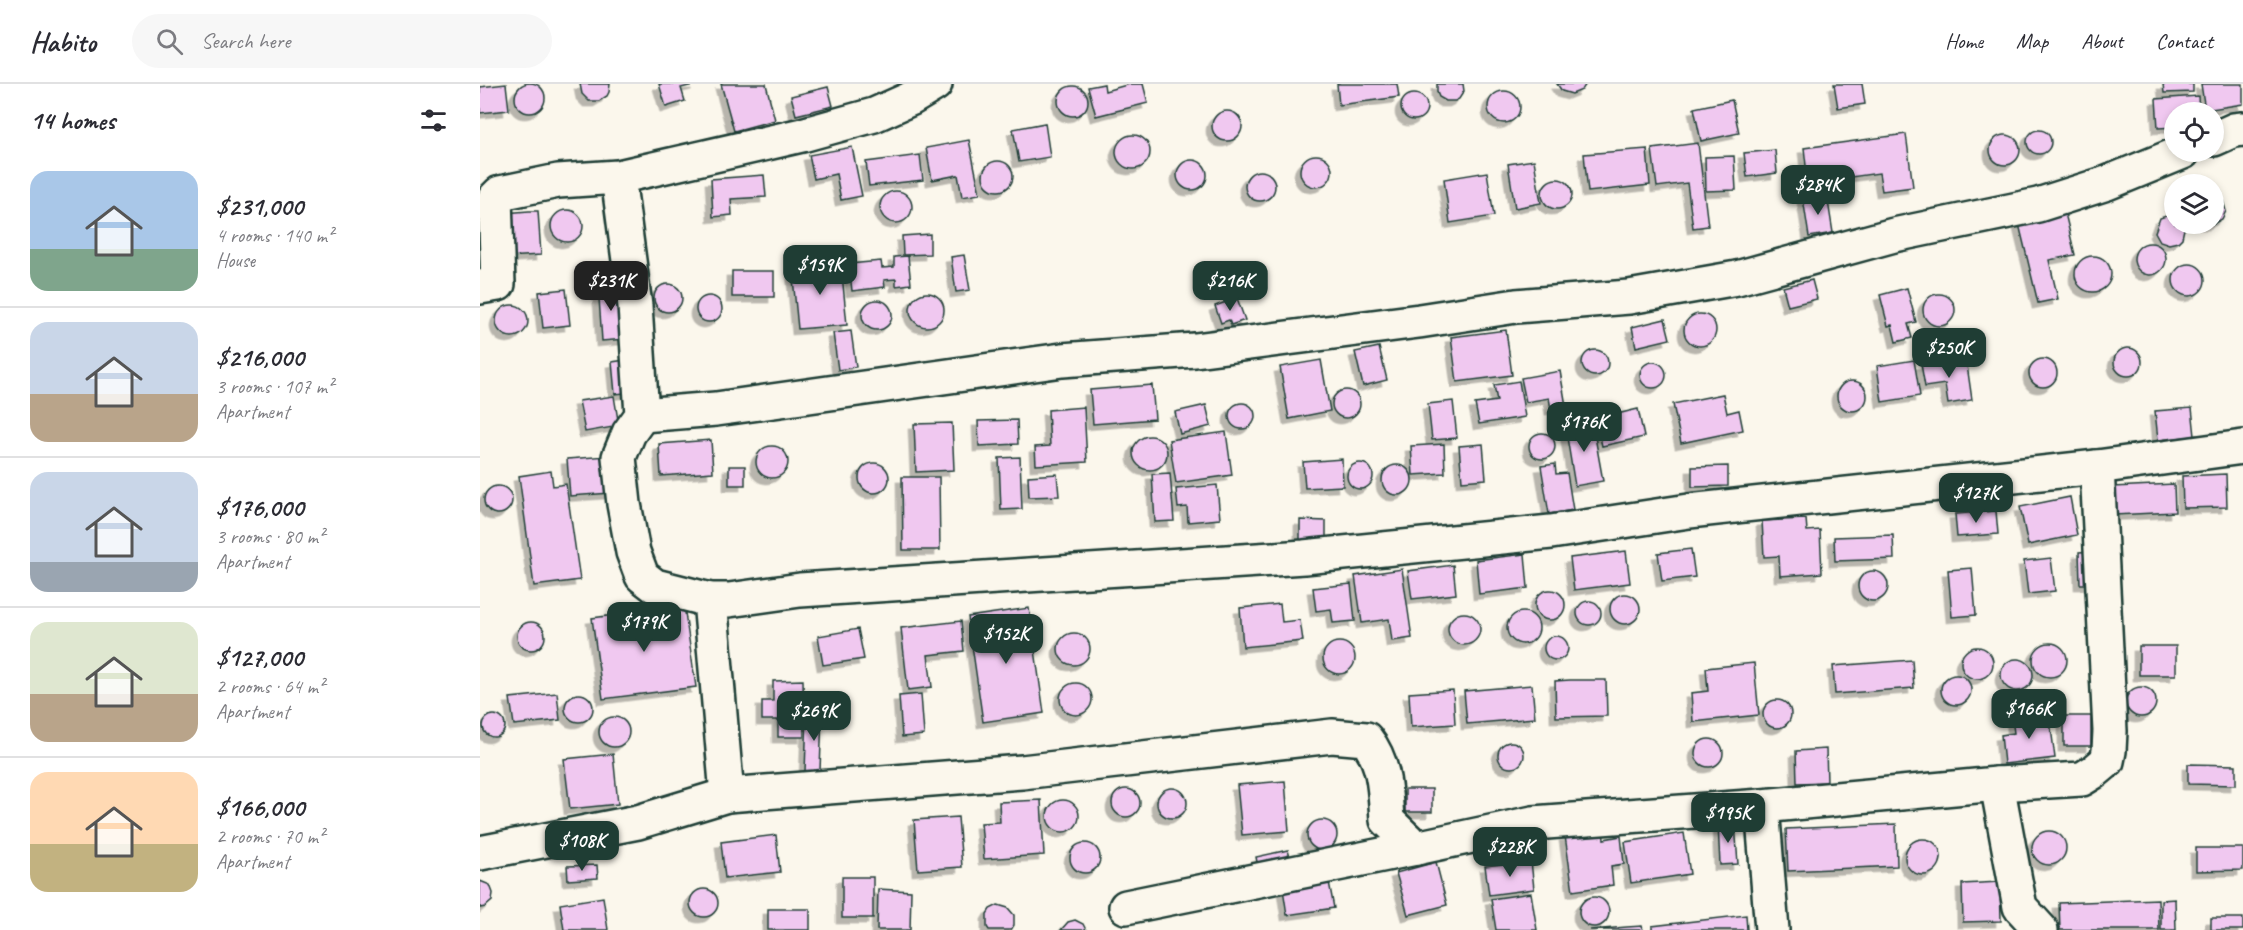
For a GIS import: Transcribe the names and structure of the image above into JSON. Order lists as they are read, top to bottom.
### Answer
{
  "page": {
    "header": "Habito",
    "search": "Search here",
    "nav": [
      "Home",
      "Map",
      "About",
      "Contact"
    ],
    "heading": "14 homes",
    "list": [
      {
        "name": "$231,000",
        "note": "4 rooms · 140 m² · House"
      },
      {
        "name": "$216,000",
        "note": "3 rooms · 107 m² · Apartment"
      },
      {
        "name": "$176,000",
        "note": "3 rooms · 80 m² · Apartment"
      },
      {
        "name": "$127,000",
        "note": "2 rooms · 64 m² · Apartment"
      },
      {
        "name": "$166,000",
        "note": "2 rooms · 70 m² · Apartment"
      }
    ],
    "price": [
      "$284K",
      "$159K",
      "$231K",
      "$216K",
      "$250K",
      "$176K",
      "$127K",
      "$179K",
      "$152K",
      "$166K",
      "$269K",
      "$195K",
      "$108K",
      "$228K"
    ]
  }
}
